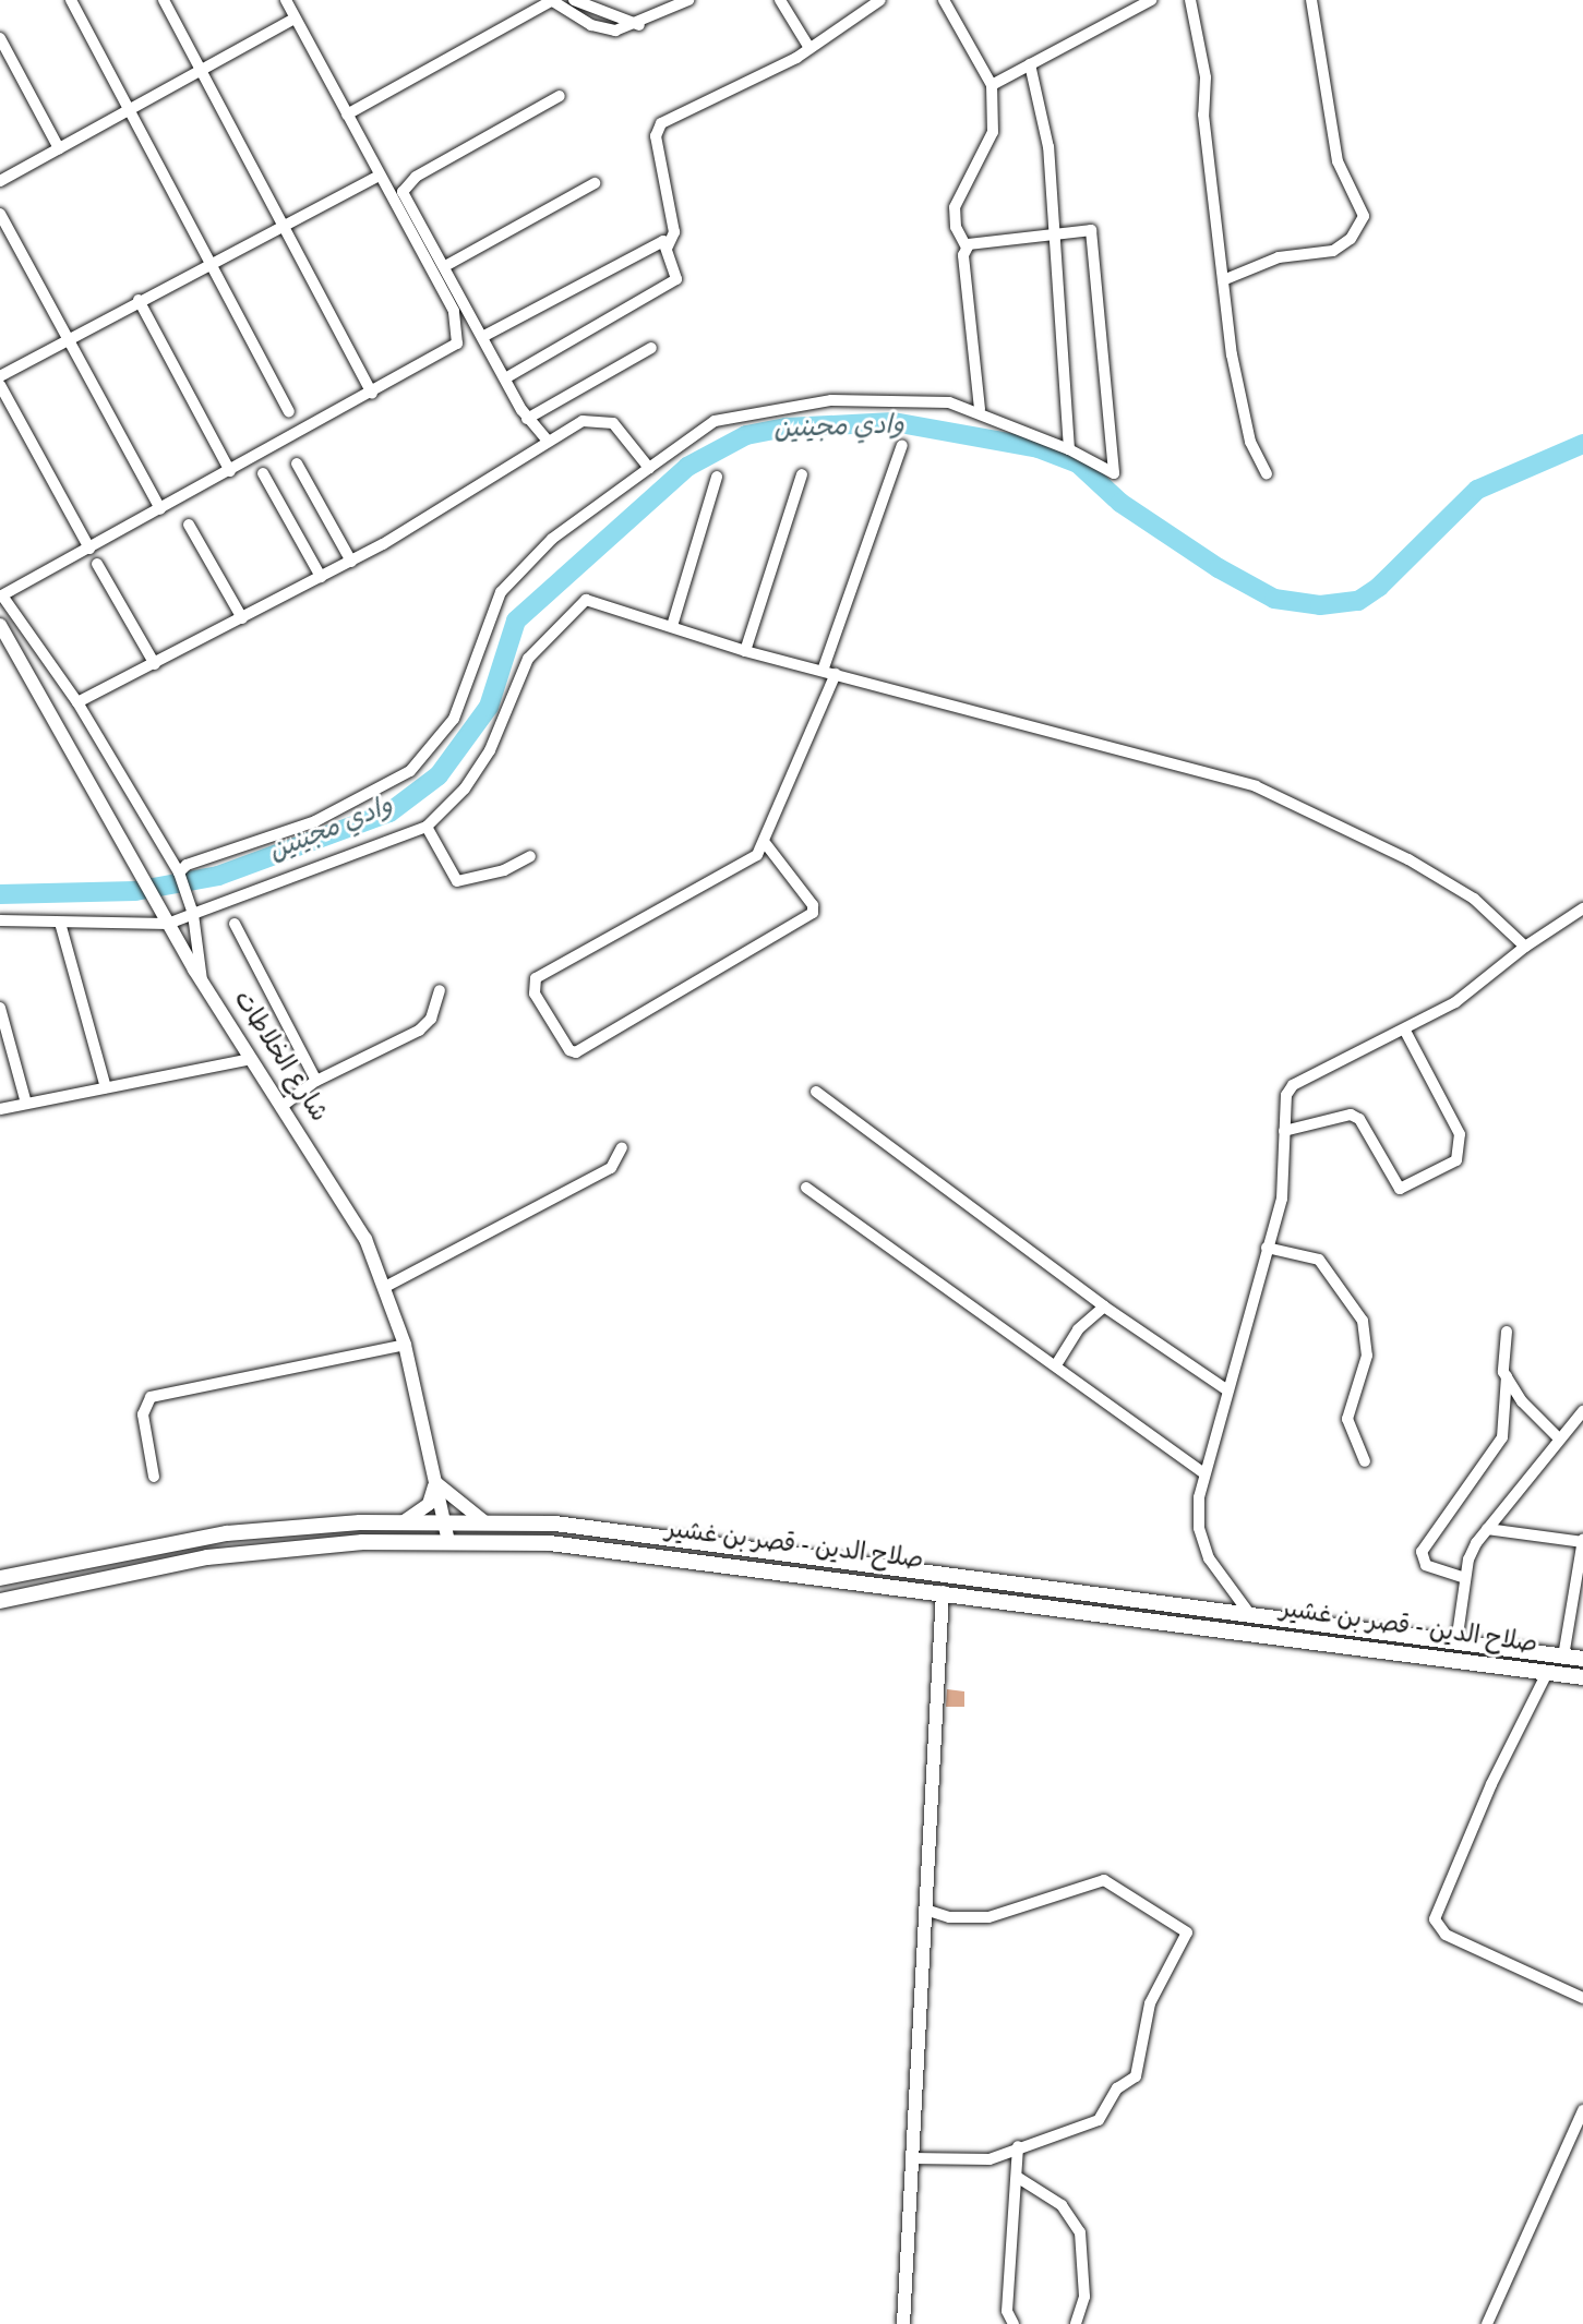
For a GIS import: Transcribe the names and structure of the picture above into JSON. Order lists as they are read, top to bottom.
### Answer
{
  "streets": {
    "highway": ["صلاح الدين - قصر بن غشير"],
    "main road": ["شارع الخلاطات"]
  },
  "crossings": [
    ["شارع الخلاطات", "صلاح الدين - قصر بن غشير"]
  ],
  "water": ["وادي مجينين"]
}
